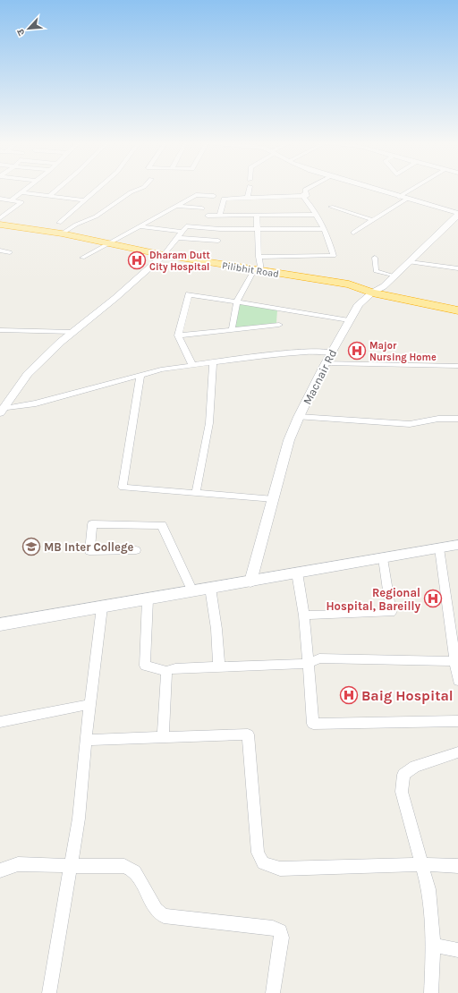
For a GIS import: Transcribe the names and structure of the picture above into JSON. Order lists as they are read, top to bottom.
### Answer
{
  "streets": {
    "highway": ["Pilibhit Road"],
    "street": ["Macnair Rd"]
  },
  "crossings": [
    ["Pilibhit Road", "Macnair Rd"]
  ],
  "places": {
    "hospital": [
      "Dharam Dutt City Hospital",
      "Major Nursing Home",
      "Regional Hospital, Bareilly",
      "Baig Hospital"
    ],
    "school or university": ["MB Inter College"]
  },
  "north": "bottom left"
}
